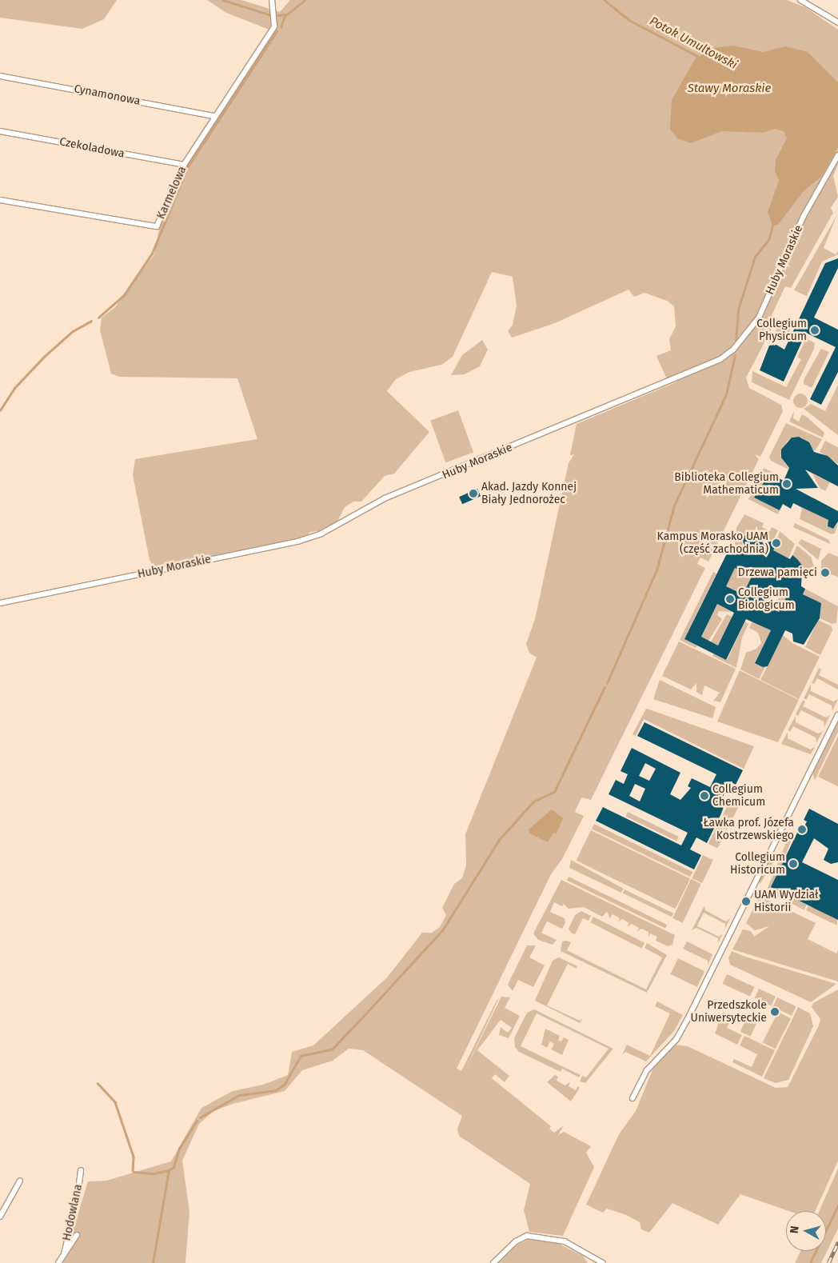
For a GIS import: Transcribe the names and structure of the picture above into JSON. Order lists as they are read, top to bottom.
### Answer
{
  "streets": {
    "street": [
      "Cynamonowa",
      "Czekoladowa",
      "Karmelowa",
      "Huby Moraskie",
      "Hodowlana"
    ]
  },
  "crossings": [
    ["Cynamonowa", "Karmelowa"],
    ["Czekoladowa", "Karmelowa"]
  ],
  "water": ["Potok Umultowski", "Stawy Moraskie"],
  "places": [
    "Collegium Physicum",
    "Biblioteka Collegium Mathematicum",
    "Akad. Jazdy Konnej Biały Jednorożec",
    "Kampus Morasko UAM (część zachodnia)",
    "Drzewa pamięci",
    "Collegium Biologicum",
    "Collegium Chemicum",
    "Ławka prof. Józefa Kostrzewskiego",
    "Collegium Historicum",
    "UAM Wydział Historii",
    "Przedszkole Uniwersyteckie"
  ],
  "north": "left"
}
